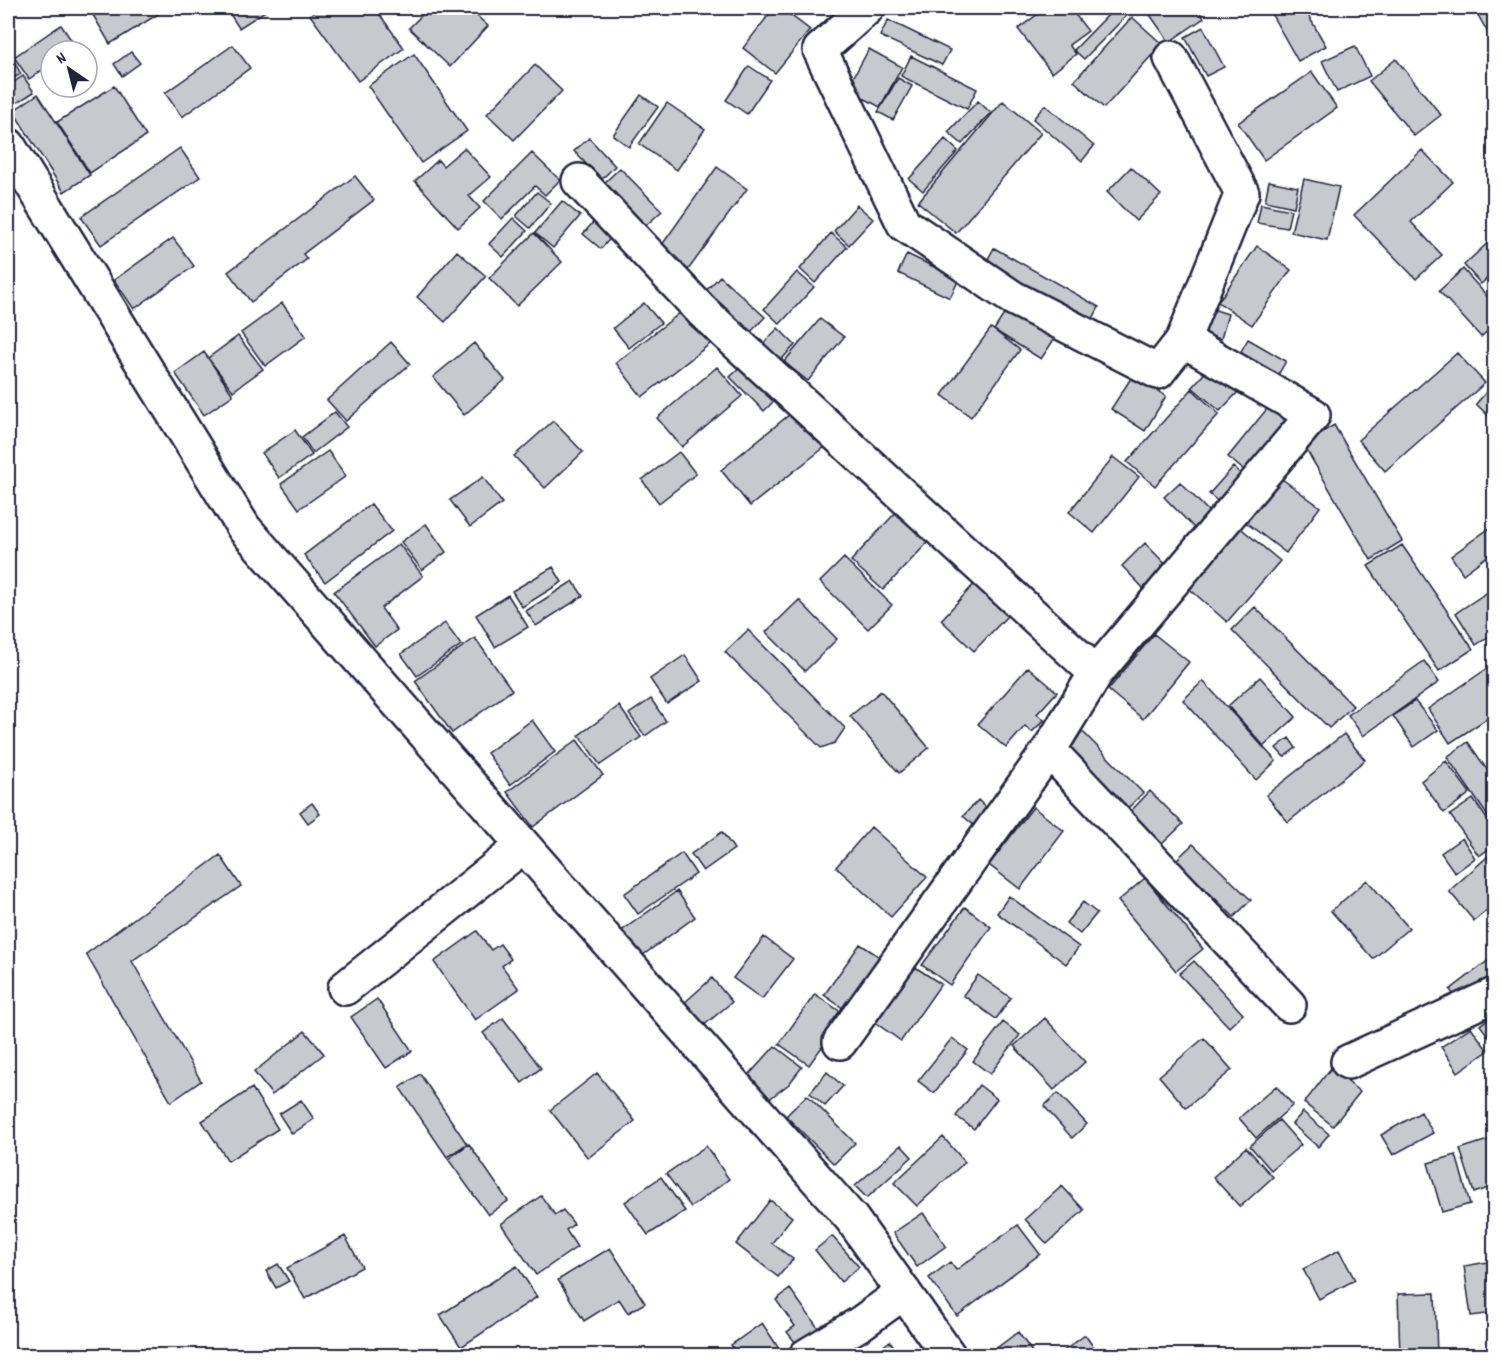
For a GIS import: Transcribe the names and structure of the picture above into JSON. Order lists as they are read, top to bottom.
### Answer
{
  "north": "top left"
}
